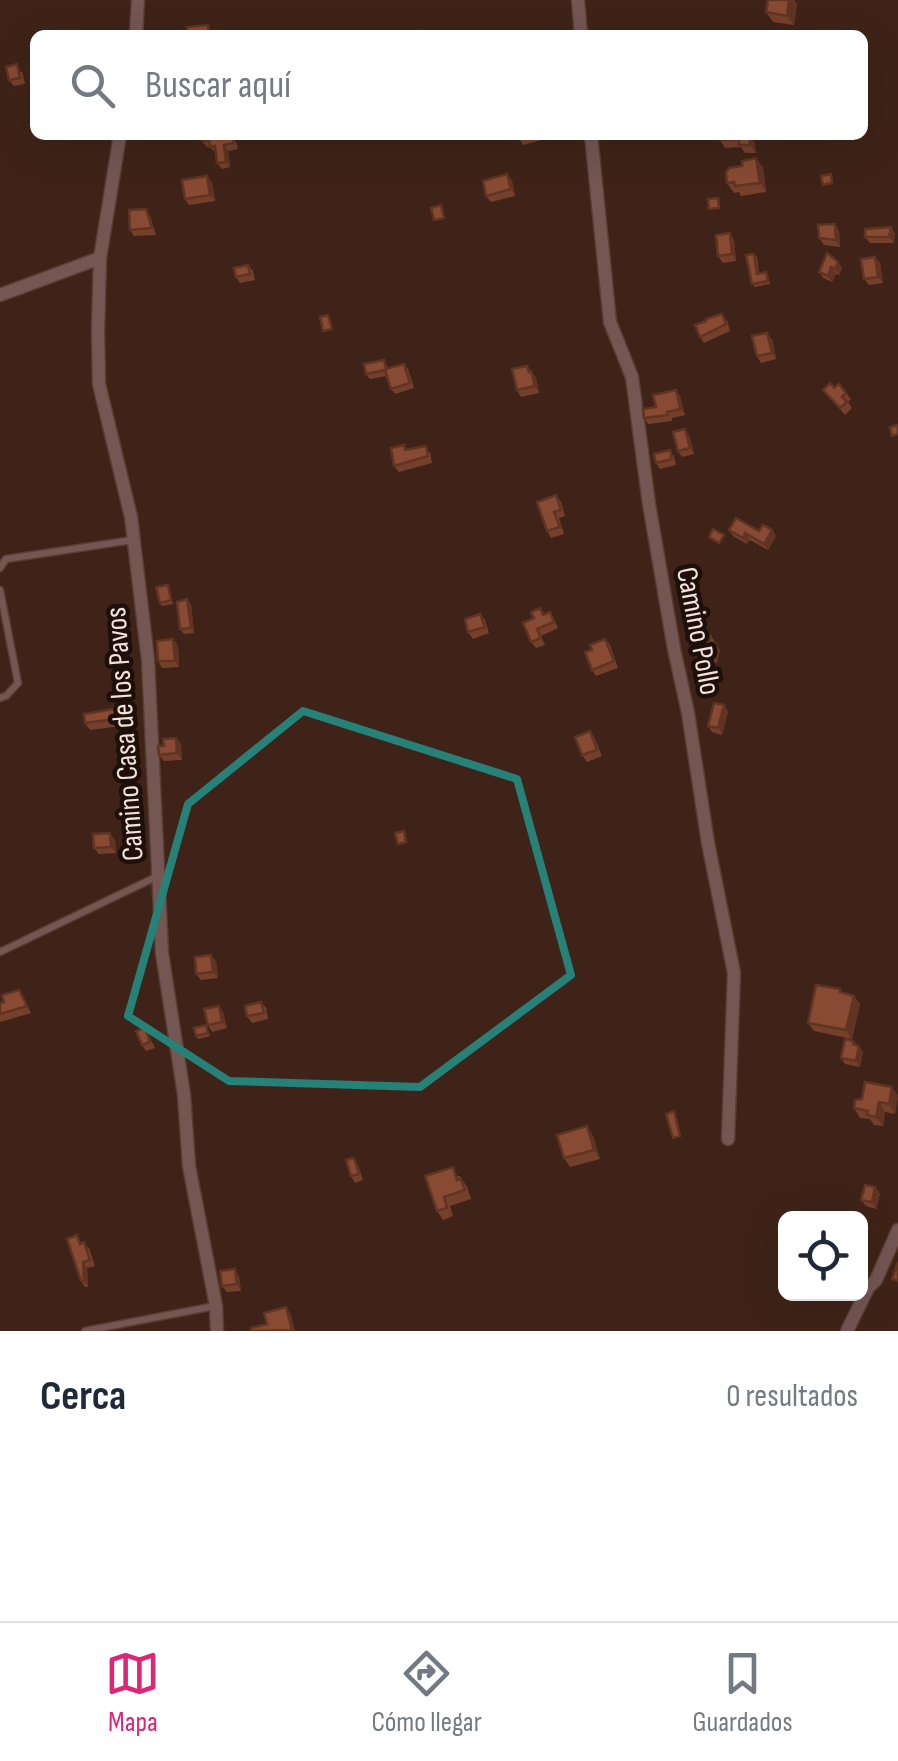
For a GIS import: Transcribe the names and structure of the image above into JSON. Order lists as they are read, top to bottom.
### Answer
{
  "streets": {
    "street": ["Camino Pollo", "Camino Casa de los Pavos"]
  },
  "page": {
    "search": "Buscar aquí",
    "heading": ["Cerca", "0 resultados"],
    "nav": ["Mapa", "Cómo llegar", "Guardados"]
  }
}
